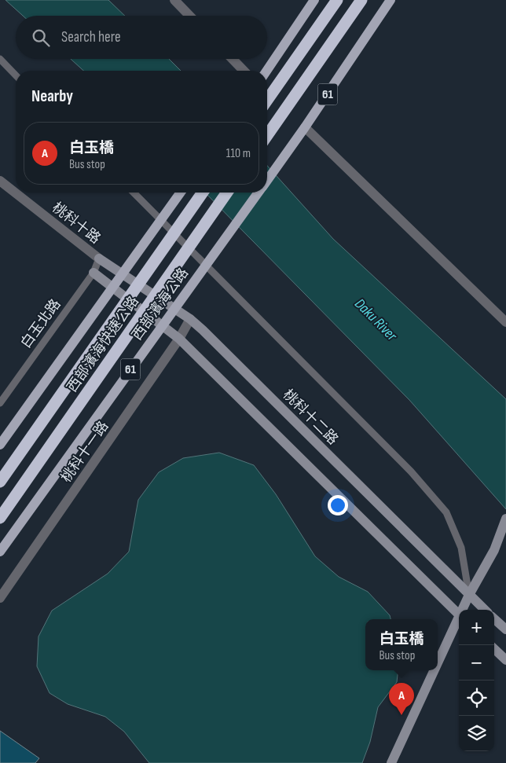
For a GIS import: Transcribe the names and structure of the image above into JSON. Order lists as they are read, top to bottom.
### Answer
{
  "streets": {
    "highway": ["61", "西部濱海快速公路"],
    "main road": ["西部濱海公路"],
    "street": ["桃科十路", "桃科十二路", "桃科十一路"],
    "lane": ["白玉北路"]
  },
  "crossings": [
    ["桃科十路", "白玉北路"],
    ["桃科十路", "桃科十二路"],
    ["白玉北路", "桃科十二路"],
    ["桃科十二路", "桃科十一路"]
  ],
  "water": ["Daku River"],
  "page": {
    "search": "Search here",
    "heading": "Nearby",
    "list": [
      {
        "mark": "A",
        "name": "白玉橋",
        "note": "Bus stop",
        "value": "110 m"
      }
    ],
    "map_buttons": ["+", "−"],
    "popup": ["白玉橋", "Bus stop"],
    "pins": "A"
  }
}
